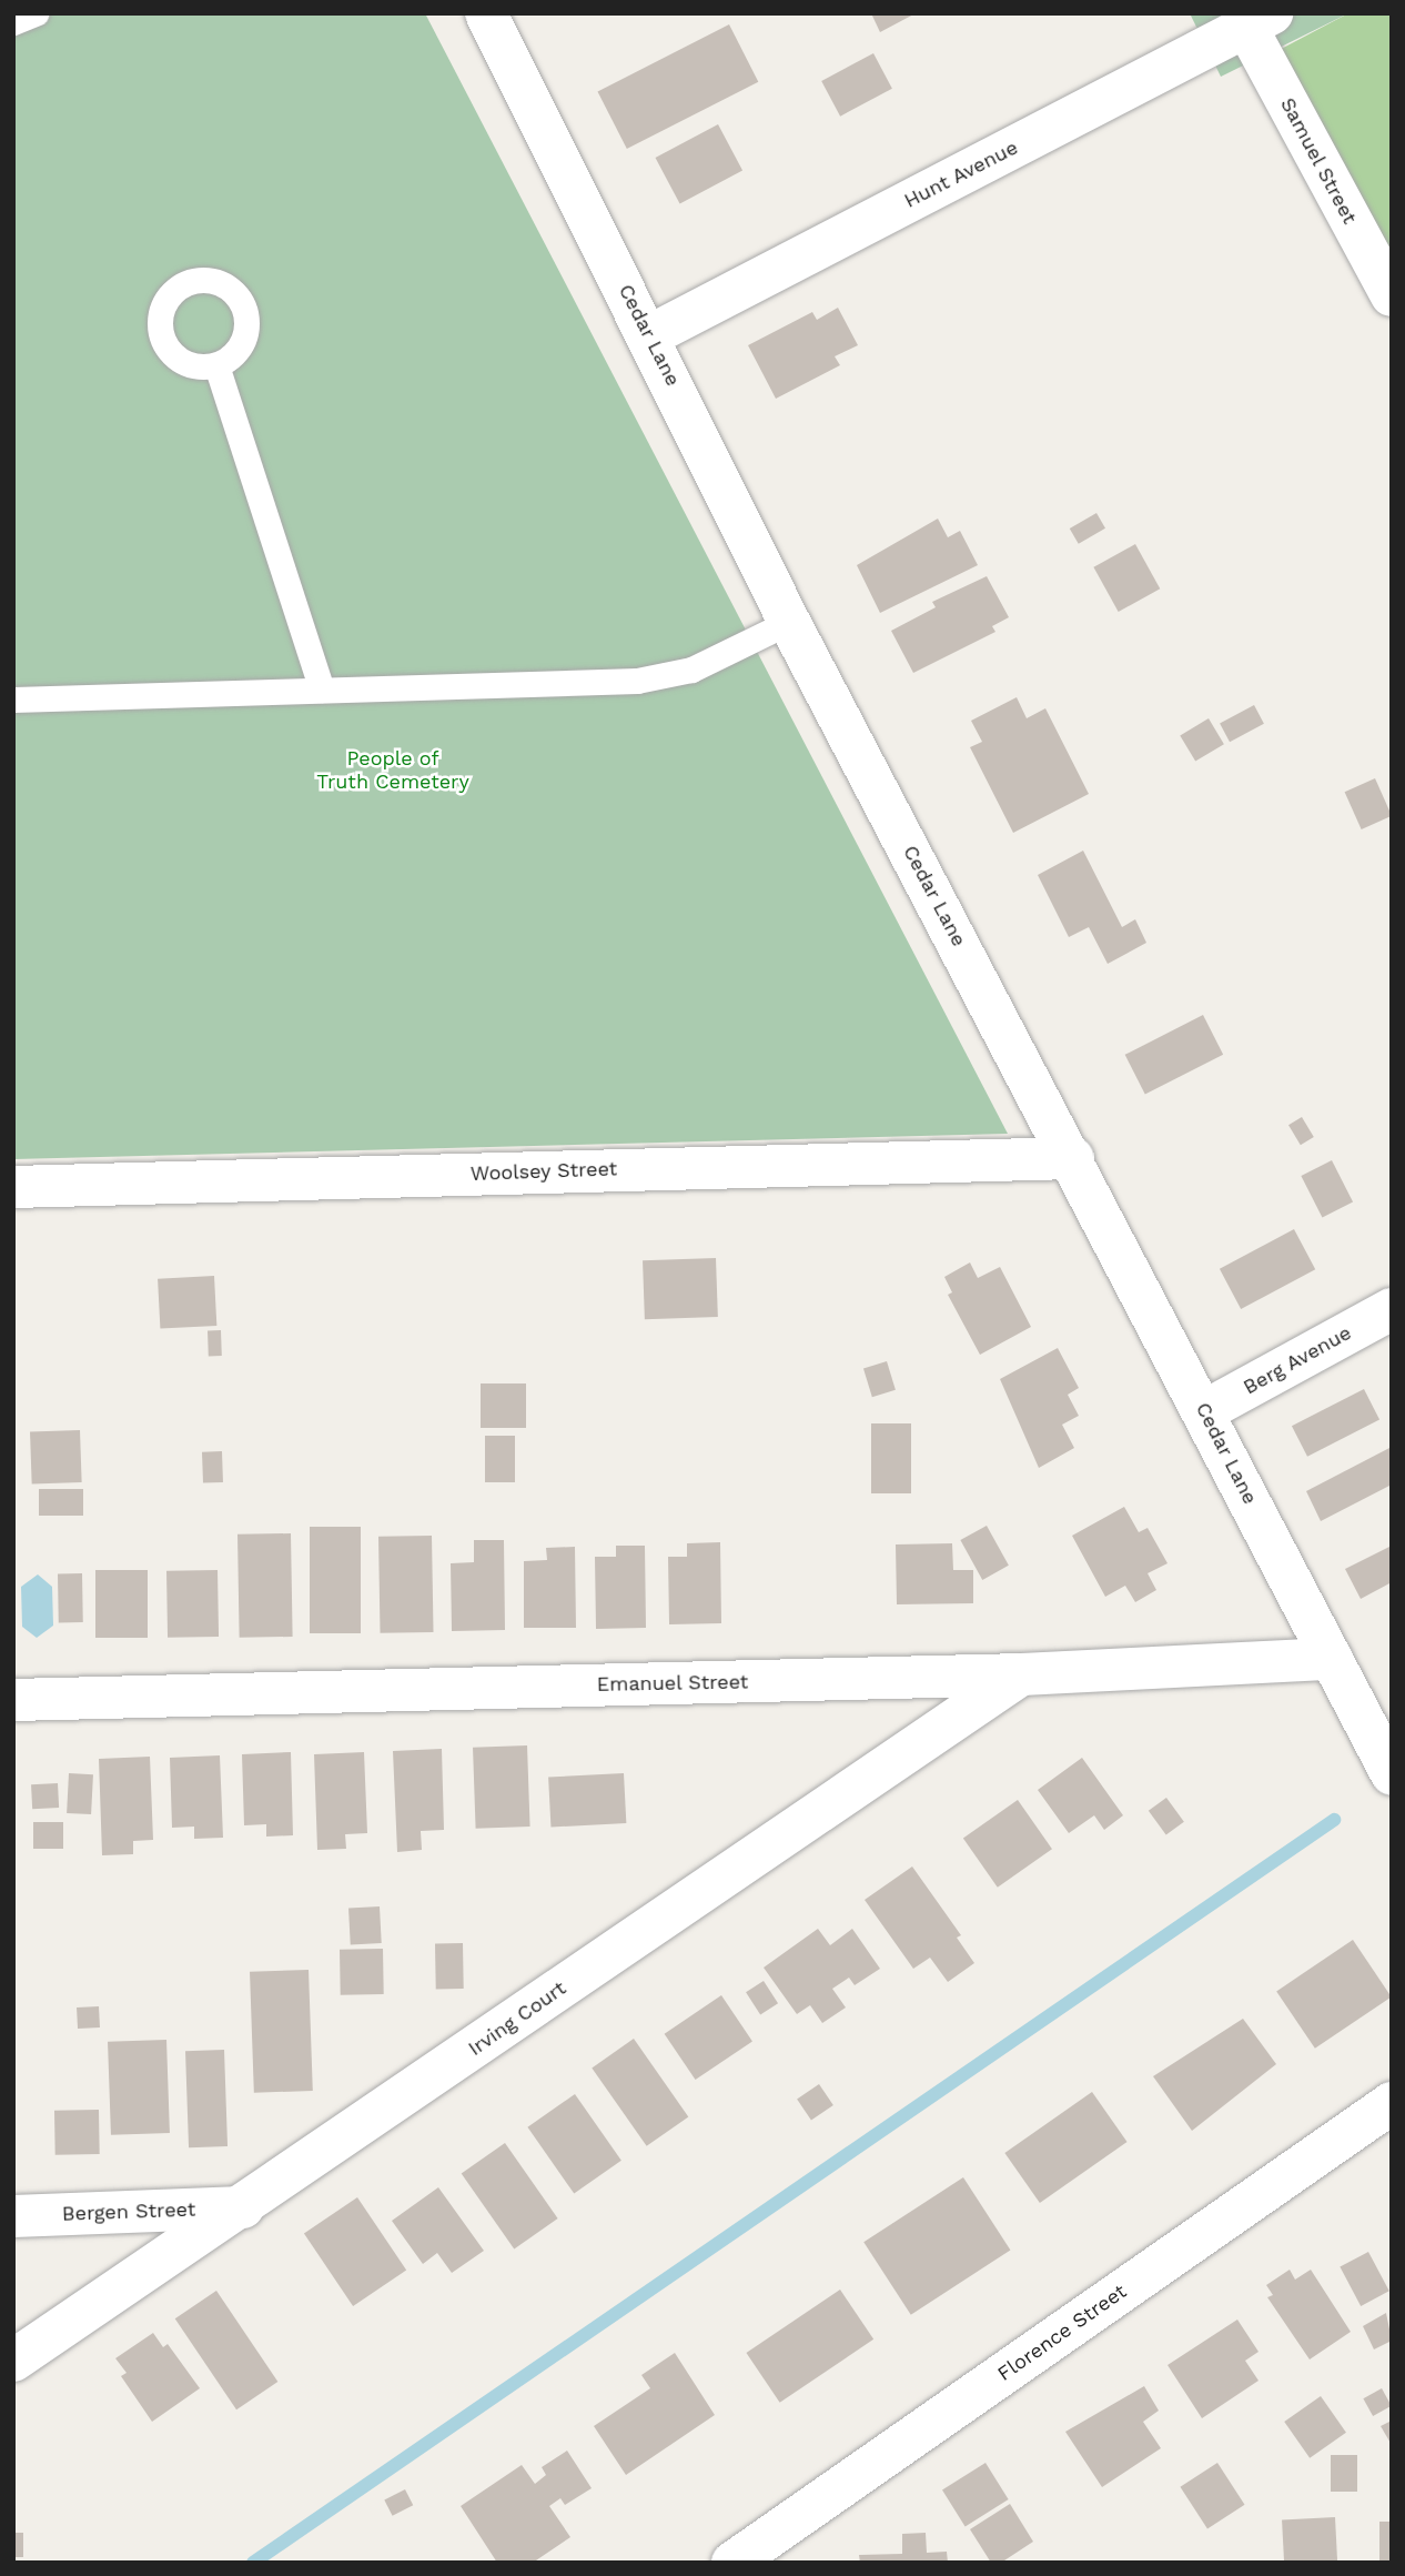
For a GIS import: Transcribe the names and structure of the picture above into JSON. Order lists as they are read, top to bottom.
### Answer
{
  "streets": {
    "street": [
      "Samuel Street",
      "Hunt Avenue",
      "Cedar Lane",
      "Woolsey Street",
      "Berg Avenue",
      "Emanuel Street",
      "Irving Court",
      "Bergen Street",
      "Florence Street"
    ]
  },
  "crossings": [
    ["Samuel Street", "Hunt Avenue"],
    ["Hunt Avenue", "Cedar Lane"],
    ["Cedar Lane", "Woolsey Street"],
    ["Cedar Lane", "Berg Avenue"],
    ["Cedar Lane", "Emanuel Street"],
    ["Emanuel Street", "Irving Court"],
    ["Irving Court", "Bergen Street"]
  ],
  "parks": ["People of Truth Cemetery"]
}
